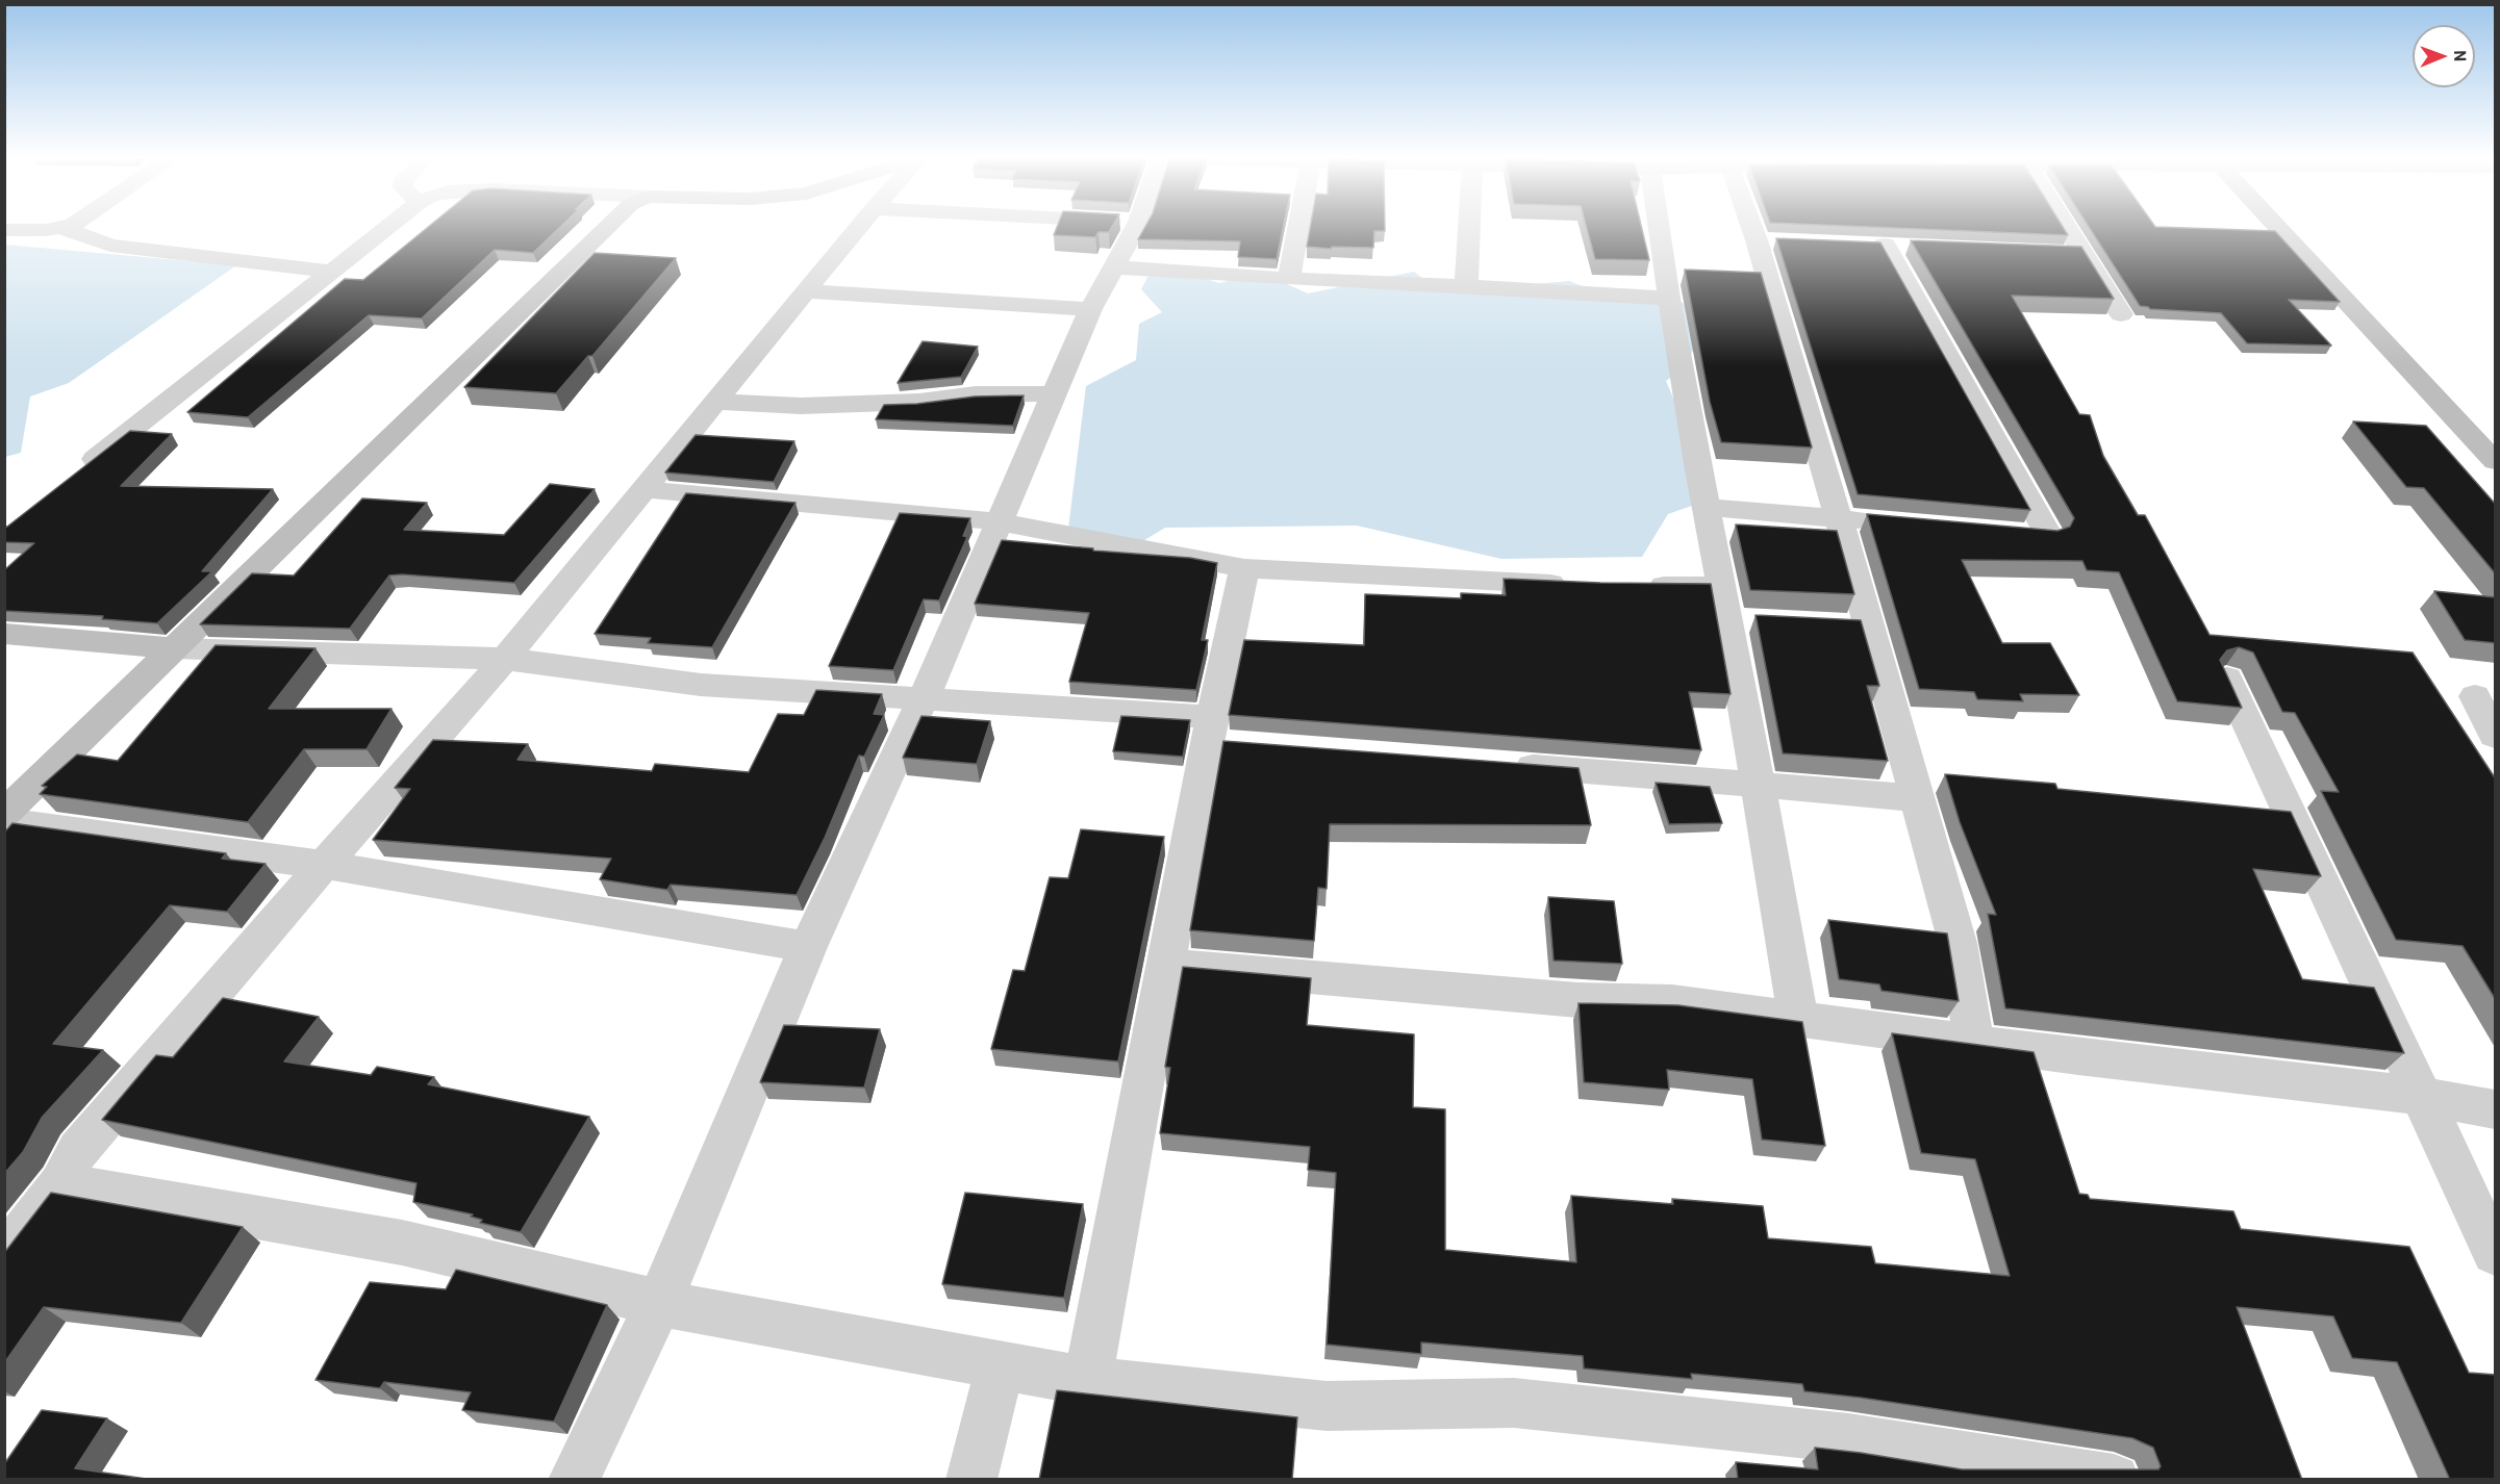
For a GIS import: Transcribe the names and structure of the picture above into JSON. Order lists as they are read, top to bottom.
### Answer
{
  "north": "right"
}
